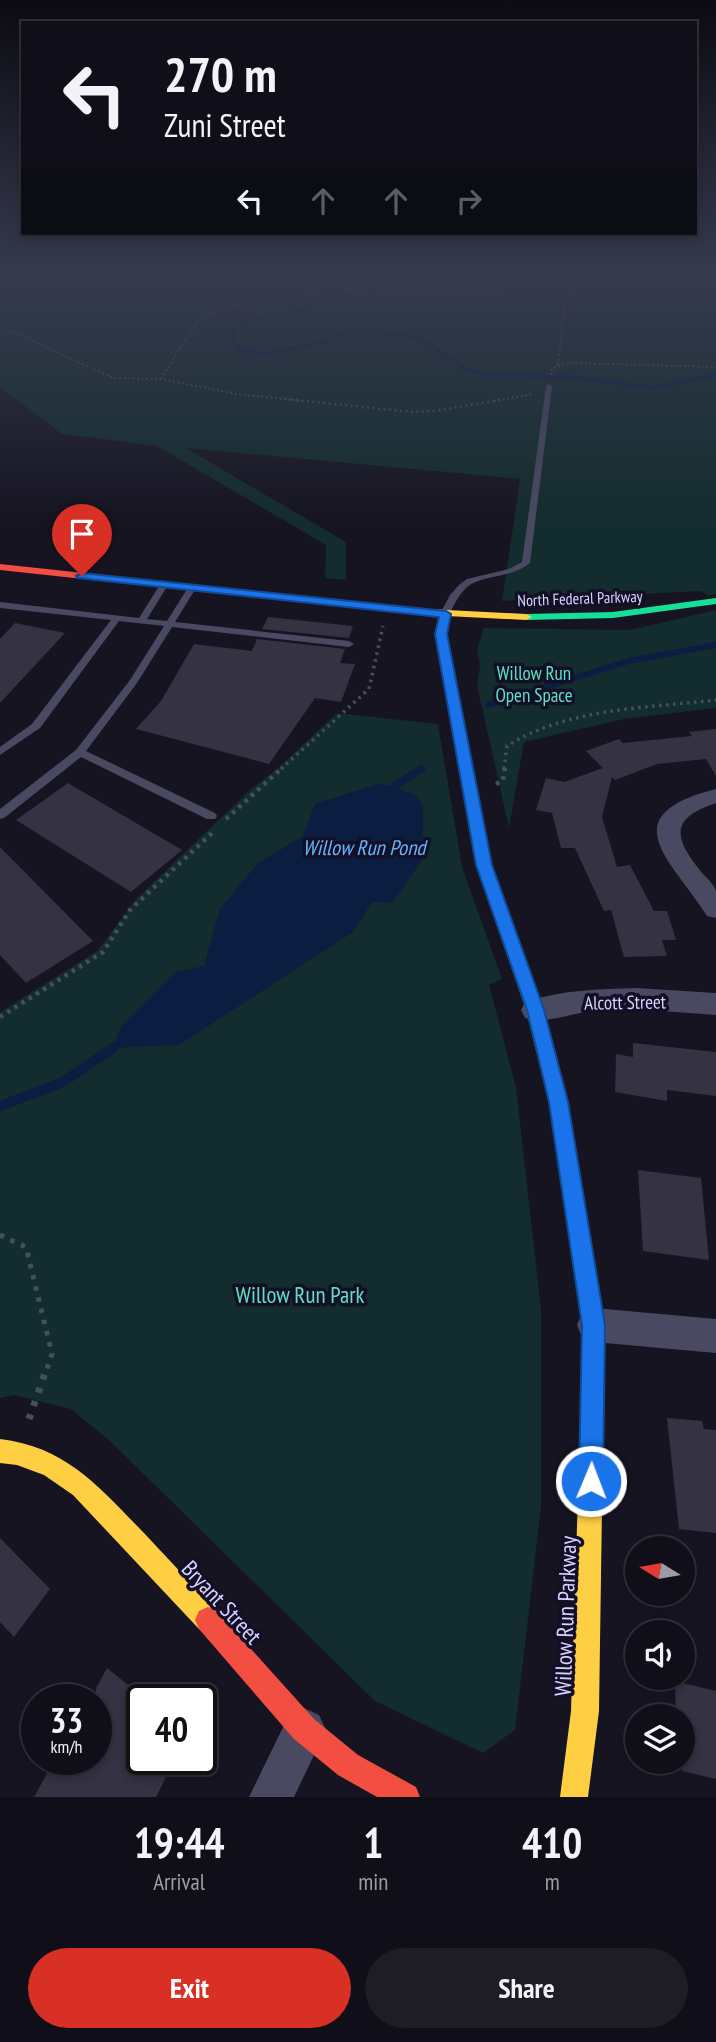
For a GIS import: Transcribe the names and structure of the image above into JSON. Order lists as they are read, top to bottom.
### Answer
{
  "streets": {
    "street": [
      "North Federal Parkway",
      "Alcott Street",
      "Bryant Street",
      "Willow Run Parkway"
    ]
  },
  "crossings": [
    ["North Federal Parkway", "Willow Run Parkway"],
    ["Alcott Street", "Willow Run Parkway"]
  ],
  "water": ["Willow Run Pond"],
  "parks": ["Willow Run Open Space", "Willow Run Park"],
  "north": "left",
  "page": {
    "turn": ["270 m", "Zuni Street"],
    "speed": "33 km/h",
    "limit": "40",
    "eta": [
      "19:44",
      "Arrival",
      "1",
      "min",
      "410",
      "m"
    ],
    "buttons": ["Exit", "Share"]
  }
}
